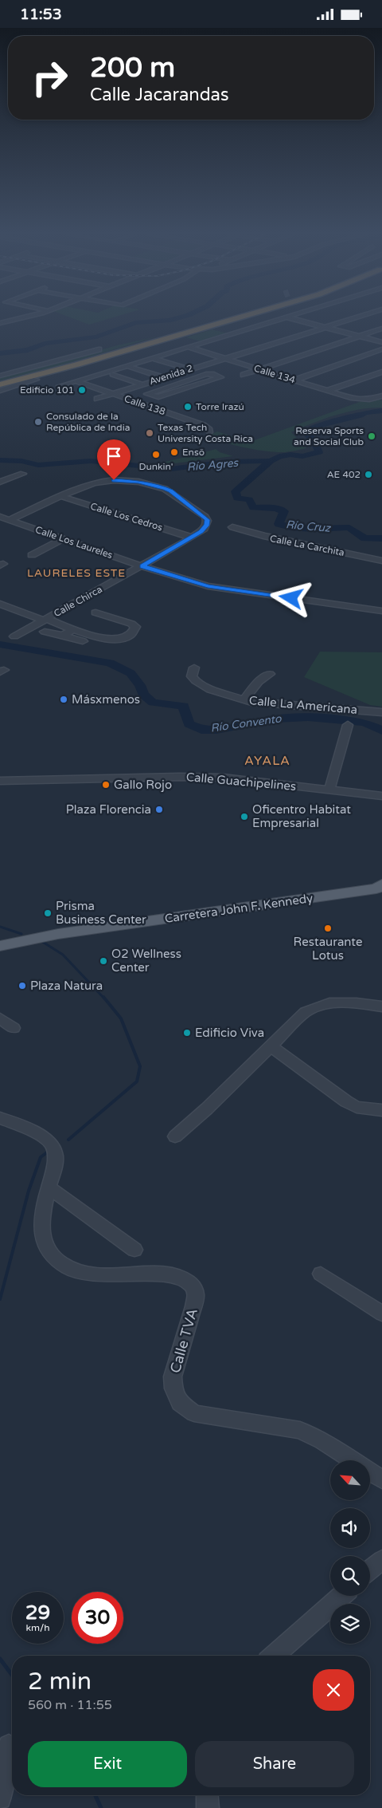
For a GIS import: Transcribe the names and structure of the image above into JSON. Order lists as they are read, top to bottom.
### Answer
{
  "streets": {
    "main road": ["Carretera John F. Kennedy"],
    "street": [
      "Calle 134",
      "Avenida 2",
      "Calle 138",
      "Calle Los Cedros",
      "Calle Los Laureles",
      "Calle La Carchita",
      "Calle Chirca",
      "Calle La Americana",
      "Calle Guachipelines",
      "Calle TVA"
    ]
  },
  "crossings": [
    ["Calle 134", "Avenida 2"],
    ["Avenida 2", "Calle 138"],
    ["Calle Los Cedros", "Calle Chirca"],
    ["Calle Los Laureles", "Calle Chirca"]
  ],
  "districts": ["LAURELES ESTE", "AYALA"],
  "water": ["Río Agres", "Río Cruz", "Río Convento"],
  "places": [
    "Edificio 101",
    "Torre Irazú",
    "Consulado de la República de India",
    "Texas Tech University Costa Rica",
    "Reserva Sports and Social Club",
    "Ensō",
    "Dunkin'",
    "AE 402",
    "Másxmenos",
    "Gallo Rojo",
    "Plaza Florencia",
    "Oficentro Habitat Empresarial",
    "Prisma Business Center",
    "Restaurante Lotus",
    "O2 Wellness Center",
    "Plaza Natura",
    "Edificio Viva"
  ],
  "north": "top left",
  "page": {
    "status": "11:53",
    "turn": ["200 m", "Calle Jacarandas"],
    "speed": "29 km/h",
    "limit": "30",
    "heading": ["2 min", "560 m · 11:55"],
    "buttons": ["Exit", "Share"]
  }
}
